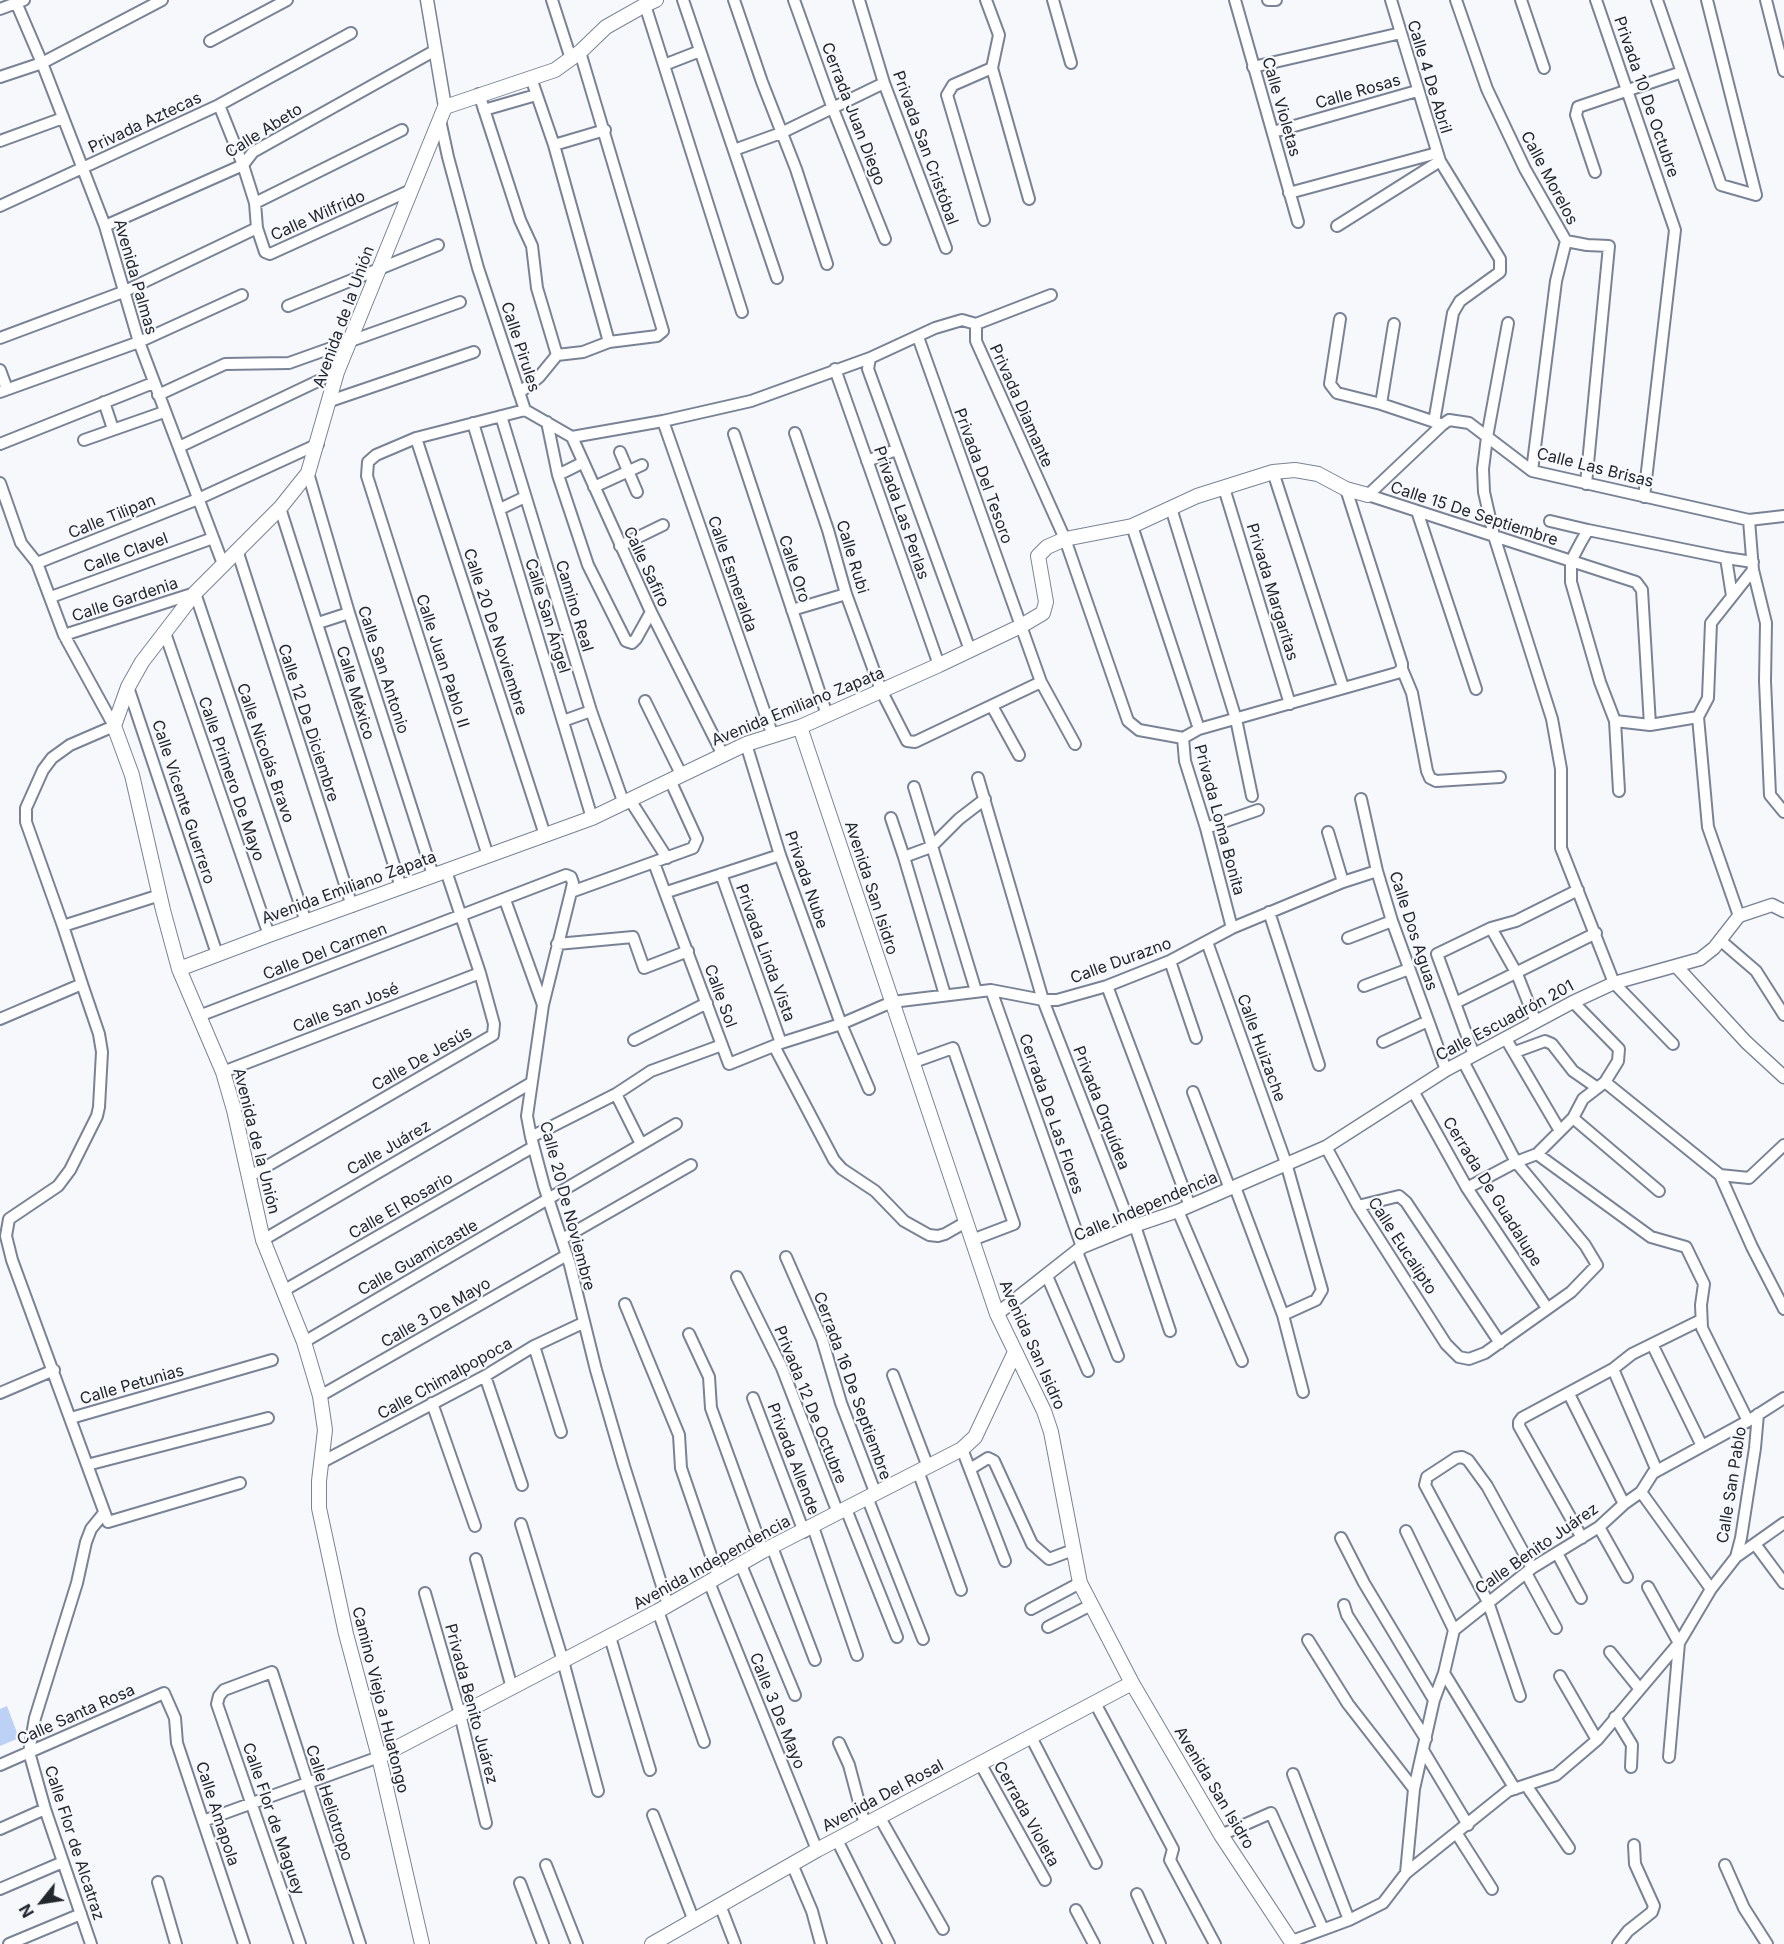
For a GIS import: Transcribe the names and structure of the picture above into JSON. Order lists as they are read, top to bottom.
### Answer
{
  "streets": {
    "main road": [
      "Avenida de la Unión",
      "Avenida Emiliano Zapata",
      "Avenida San Isidro",
      "Avenida Independencia",
      "Camino Viejo a Huatongo",
      "Avenida Del Rosal"
    ],
    "street": [
      "Calle 4 De Abril",
      "Calle Rosas",
      "Privada 10 De Octubre",
      "Calle Violetas",
      "Cerrada Juan Diego",
      "Privada Aztecas",
      "Calle Abeto",
      "Privada San Cristóbal",
      "Calle Morelos",
      "Calle Wilfrido",
      "Avenida Palmas",
      "Calle Pirules",
      "Privada Diamante",
      "Calle Las Brisas",
      "Privada Del Tesoro",
      "Privada Las Perlas",
      "Calle 15 De Septiembre",
      "Calle Tilipan",
      "Calle Clavel",
      "Calle Rubi",
      "Calle Safiro",
      "Calle Oro",
      "Calle Esmeralda",
      "Privada Margaritas",
      "Calle Gardenia",
      "Camino Real",
      "Calle San Ángel",
      "Calle 20 De Noviembre",
      "Calle Juan Pablo II",
      "Calle San Antonio",
      "Calle México",
      "Calle 12 De Diciembre",
      "Calle Nicolás Bravo",
      "Calle Primero De Mayo",
      "Calle Vicente Guerrero",
      "Privada Loma Bonita",
      "Privada Nube",
      "Calle Dos Aguas",
      "Calle Del Carmen",
      "Privada Linda Vista",
      "Calle Durazno",
      "Calle Sol",
      "Calle San José",
      "Calle Escuadrón 201",
      "Calle Huizache",
      "Calle De Jesús",
      "Privada Orquídea",
      "Cerrada De Las Flores",
      "Calle Juárez",
      "Cerrada De Guadalupe",
      "Calle El Rosario",
      "Calle Independencia",
      "Calle Eucalipto",
      "Calle Guamicastle",
      "Calle 3 De Mayo",
      "Calle Chimalpopoca",
      "Calle Petunias",
      "Cerrada 16 De Septiembre",
      "Privada 12 De Octubre",
      "Privada Allende",
      "Calle San Pablo",
      "Calle Benito Juárez",
      "Privada Benito Juárez",
      "Calle Santa Rosa",
      "Calle Heliotropo",
      "Calle Amapola",
      "Cerrada Violeta",
      "Calle Flor de Maguey",
      "Calle Flor de Alcatraz"
    ]
  },
  "crossings": [
    ["Calle 4 De Abril", "Calle Rosas"],
    ["Calle 4 De Abril", "Calle Las Brisas"],
    ["Calle Rosas", "Calle Violetas"],
    ["Privada 10 De Octubre", "Calle Las Brisas"],
    ["Privada Aztecas", "Avenida Palmas"],
    ["Calle Abeto", "Avenida Palmas"],
    ["Calle Morelos", "Calle Las Brisas"],
    ["Calle Wilfrido", "Avenida Palmas"],
    ["Calle Wilfrido", "Avenida de la Unión"],
    ["Avenida Palmas", "Avenida de la Unión"],
    ["Avenida Palmas", "Calle Tilipan"],
    ["Avenida Palmas", "Calle Clavel"],
    ["Avenida de la Unión", "Calle Pirules"],
    ["Avenida de la Unión", "Calle Tilipan"],
    ["Avenida de la Unión", "Calle Gardenia"],
    ["Avenida de la Unión", "Calle San Antonio"],
    ["Avenida de la Unión", "Calle México"],
    ["Avenida de la Unión", "Avenida Emiliano Zapata"],
    ["Avenida de la Unión", "Calle 12 De Diciembre"],
    ["Avenida de la Unión", "Calle Nicolás Bravo"],
    ["Avenida de la Unión", "Calle Primero De Mayo"],
    ["Avenida de la Unión", "Calle Vicente Guerrero"],
    ["Avenida de la Unión", "Calle Del Carmen"],
    ["Avenida de la Unión", "Calle San José"],
    ["Avenida de la Unión", "Calle De Jesús"],
    ["Avenida de la Unión", "Calle Juárez"],
    ["Avenida de la Unión", "Calle El Rosario"],
    ["Avenida de la Unión", "Calle Guamicastle"],
    ["Avenida de la Unión", "Calle 3 De Mayo"],
    ["Avenida de la Unión", "Calle Chimalpopoca"],
    ["Avenida de la Unión", "Camino Viejo a Huatongo"],
    ["Calle Pirules", "Camino Real"],
    ["Calle Pirules", "Calle San Ángel"],
    ["Calle Pirules", "Calle 20 De Noviembre"],
    ["Calle Pirules", "Calle Juan Pablo II"],
    ["Privada Diamante", "Avenida Emiliano Zapata"],
    ["Privada Diamante", "Privada Loma Bonita"],
    ["Privada Del Tesoro", "Avenida Emiliano Zapata"],
    ["Privada Las Perlas", "Avenida Emiliano Zapata"],
    ["Calle 15 De Septiembre", "Avenida Emiliano Zapata"],
    ["Calle Rubi", "Avenida Emiliano Zapata"],
    ["Calle Safiro", "Avenida Emiliano Zapata"],
    ["Calle Oro", "Avenida Emiliano Zapata"],
    ["Calle Esmeralda", "Avenida Emiliano Zapata"],
    ["Privada Margaritas", "Avenida Emiliano Zapata"],
    ["Privada Margaritas", "Privada Loma Bonita"],
    ["Calle Gardenia", "Calle Nicolás Bravo"],
    ["Camino Real", "Avenida Emiliano Zapata"],
    ["Calle San Ángel", "Avenida Emiliano Zapata"],
    ["Calle 20 De Noviembre", "Avenida Emiliano Zapata"],
    ["Calle 20 De Noviembre", "Calle Sol"],
    ["Calle 20 De Noviembre", "Calle Juárez"],
    ["Calle 20 De Noviembre", "Calle El Rosario"],
    ["Calle 20 De Noviembre", "Calle Guamicastle"],
    ["Calle 20 De Noviembre", "Calle 3 De Mayo"],
    ["Calle 20 De Noviembre", "Calle Chimalpopoca"],
    ["Calle 20 De Noviembre", "Avenida Independencia"],
    ["Calle Juan Pablo II", "Avenida Emiliano Zapata"],
    ["Calle San Antonio", "Avenida Emiliano Zapata"],
    ["Calle San Antonio", "Calle De Jesús"],
    ["Calle México", "Avenida Emiliano Zapata"],
    ["Avenida Emiliano Zapata", "Calle 12 De Diciembre"],
    ["Avenida Emiliano Zapata", "Calle Nicolás Bravo"],
    ["Avenida Emiliano Zapata", "Calle Primero De Mayo"],
    ["Avenida Emiliano Zapata", "Calle Vicente Guerrero"],
    ["Avenida Emiliano Zapata", "Privada Nube"],
    ["Avenida Emiliano Zapata", "Avenida San Isidro"],
    ["Avenida Emiliano Zapata", "Calle De Jesús"],
    ["Privada Loma Bonita", "Calle Durazno"],
    ["Privada Nube", "Privada Linda Vista"],
    ["Privada Nube", "Calle Durazno"],
    ["Avenida San Isidro", "Privada Linda Vista"],
    ["Avenida San Isidro", "Calle Durazno"],
    ["Avenida San Isidro", "Calle Independencia"],
    ["Avenida San Isidro", "Calle San Pablo"],
    ["Avenida San Isidro", "Avenida Independencia"],
    ["Avenida San Isidro", "Avenida Del Rosal"],
    ["Calle Dos Aguas", "Calle Durazno"],
    ["Calle Dos Aguas", "Calle Escuadrón 201"],
    ["Calle Del Carmen", "Calle De Jesús"],
    ["Privada Linda Vista", "Calle Durazno"],
    ["Calle Durazno", "Calle Sol"],
    ["Calle Durazno", "Calle Huizache"],
    ["Calle Durazno", "Privada Orquídea"],
    ["Calle Durazno", "Cerrada De Las Flores"],
    ["Calle Sol", "Calle El Rosario"],
    ["Calle San José", "Calle De Jesús"],
    ["Calle Escuadrón 201", "Calle Huizache"],
    ["Calle Escuadrón 201", "Cerrada De Guadalupe"],
    ["Calle Escuadrón 201", "Calle Independencia"],
    ["Calle Escuadrón 201", "Calle Eucalipto"],
    ["Calle Huizache", "Calle Independencia"],
    ["Privada Orquídea", "Calle Independencia"],
    ["Cerrada De Las Flores", "Calle Independencia"],
    ["Calle 3 De Mayo", "Avenida Independencia"],
    ["Calle 3 De Mayo", "Avenida Del Rosal"],
    ["Calle Chimalpopoca", "Camino Viejo a Huatongo"],
    ["Cerrada 16 De Septiembre", "Avenida Independencia"],
    ["Privada 12 De Octubre", "Avenida Independencia"],
    ["Privada Allende", "Avenida Independencia"],
    ["Calle San Pablo", "Calle Benito Juárez"],
    ["Avenida Independencia", "Camino Viejo a Huatongo"],
    ["Avenida Independencia", "Privada Benito Juárez"],
    ["Calle Santa Rosa", "Calle Amapola"],
    ["Calle Santa Rosa", "Calle Flor de Alcatraz"],
    ["Avenida Del Rosal", "Cerrada Violeta"],
    ["Calle Heliotropo", "Calle Flor de Maguey"]
  ],
  "north": "bottom left"
}
